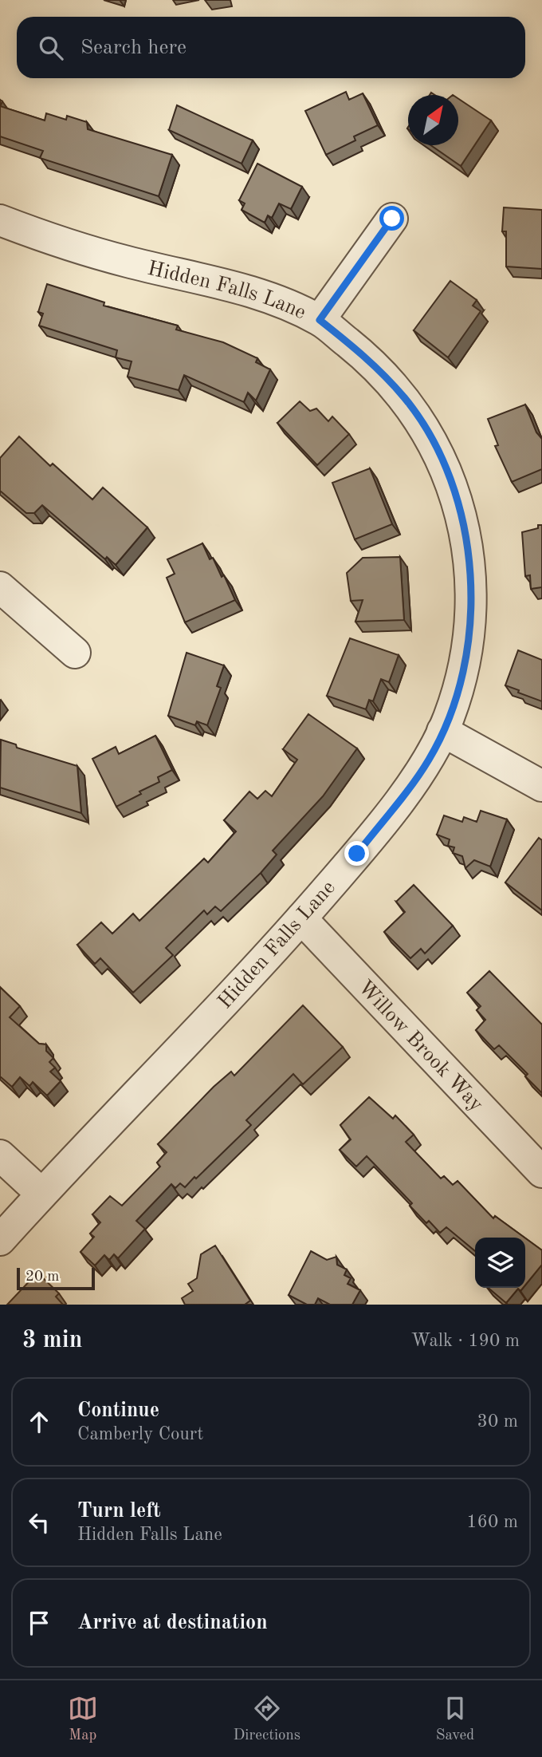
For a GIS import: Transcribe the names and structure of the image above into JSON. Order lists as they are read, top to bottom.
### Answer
{
  "streets": {
    "street": ["Hidden Falls Lane", "Willow Brook Way"]
  },
  "crossings": [
    ["Hidden Falls Lane", "Willow Brook Way"]
  ],
  "scale_bar": "20 m",
  "north": "top right",
  "page": {
    "search": "Search here",
    "scale": "20 m",
    "heading": ["3 min", "Walk · 190 m"],
    "list": [
      ["Continue", "Camberly Court", "30 m"],
      ["Turn left", "Hidden Falls Lane", "160 m"],
      "Arrive at destination"
    ],
    "nav": ["Map", "Directions", "Saved"]
  }
}
